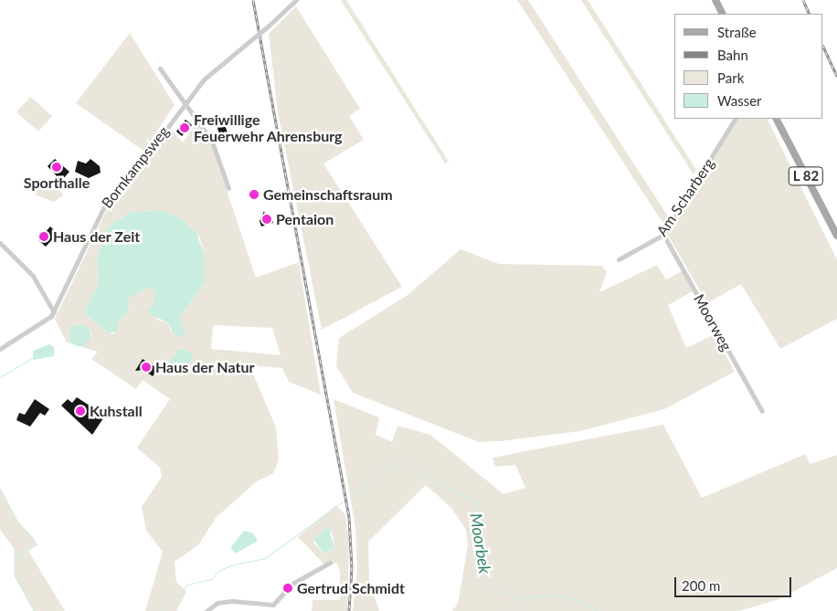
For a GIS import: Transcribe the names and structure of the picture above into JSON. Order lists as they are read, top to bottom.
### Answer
{
  "streets": {
    "main road": ["L 82"],
    "street": ["Bornkampsweg", "Am Scharberg", "Moorweg"]
  },
  "crossings": [
    ["Am Scharberg", "Moorweg"]
  ],
  "water": ["Moorbek"],
  "places": [
    "Freiwillige Feuerwehr Ahrensburg",
    "Sporthalle",
    "Gemeinschaftsraum",
    "Pentaion",
    "Haus der Zeit",
    "Haus der Natur",
    "Kuhstall",
    "Gertrud Schmidt"
  ],
  "legend": [
    "Straße",
    "Bahn",
    "Park",
    "Wasser"
  ],
  "scale_bar": "200 m"
}
